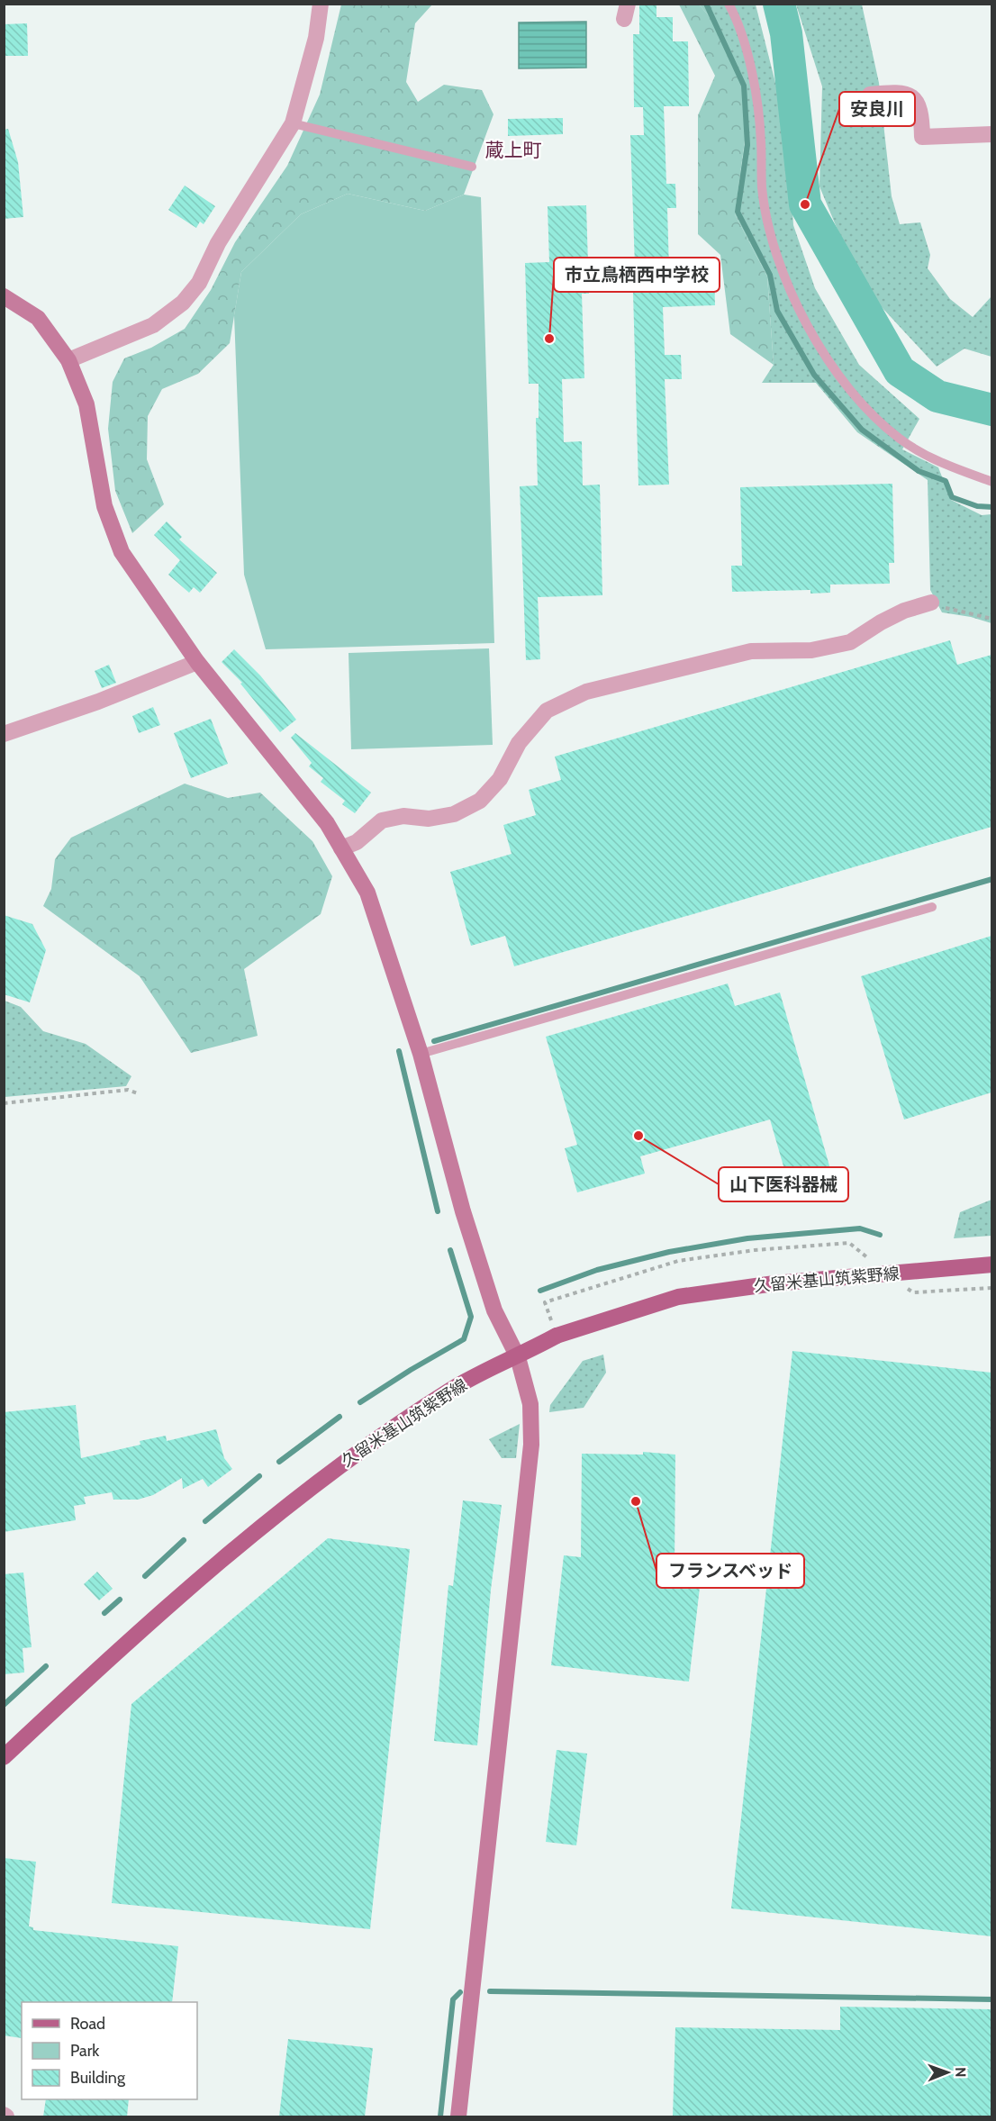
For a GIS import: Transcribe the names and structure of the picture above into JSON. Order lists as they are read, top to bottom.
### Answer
{
  "streets": {
    "main road": ["久留米基山筑紫野線"]
  },
  "districts": ["蔵上町"],
  "places": [
    "安良川",
    "市立鳥栖西中学校",
    "山下医科器械",
    "フランスベッド"
  ],
  "legend": ["Road", "Park", "Building"],
  "north": "right"
}
